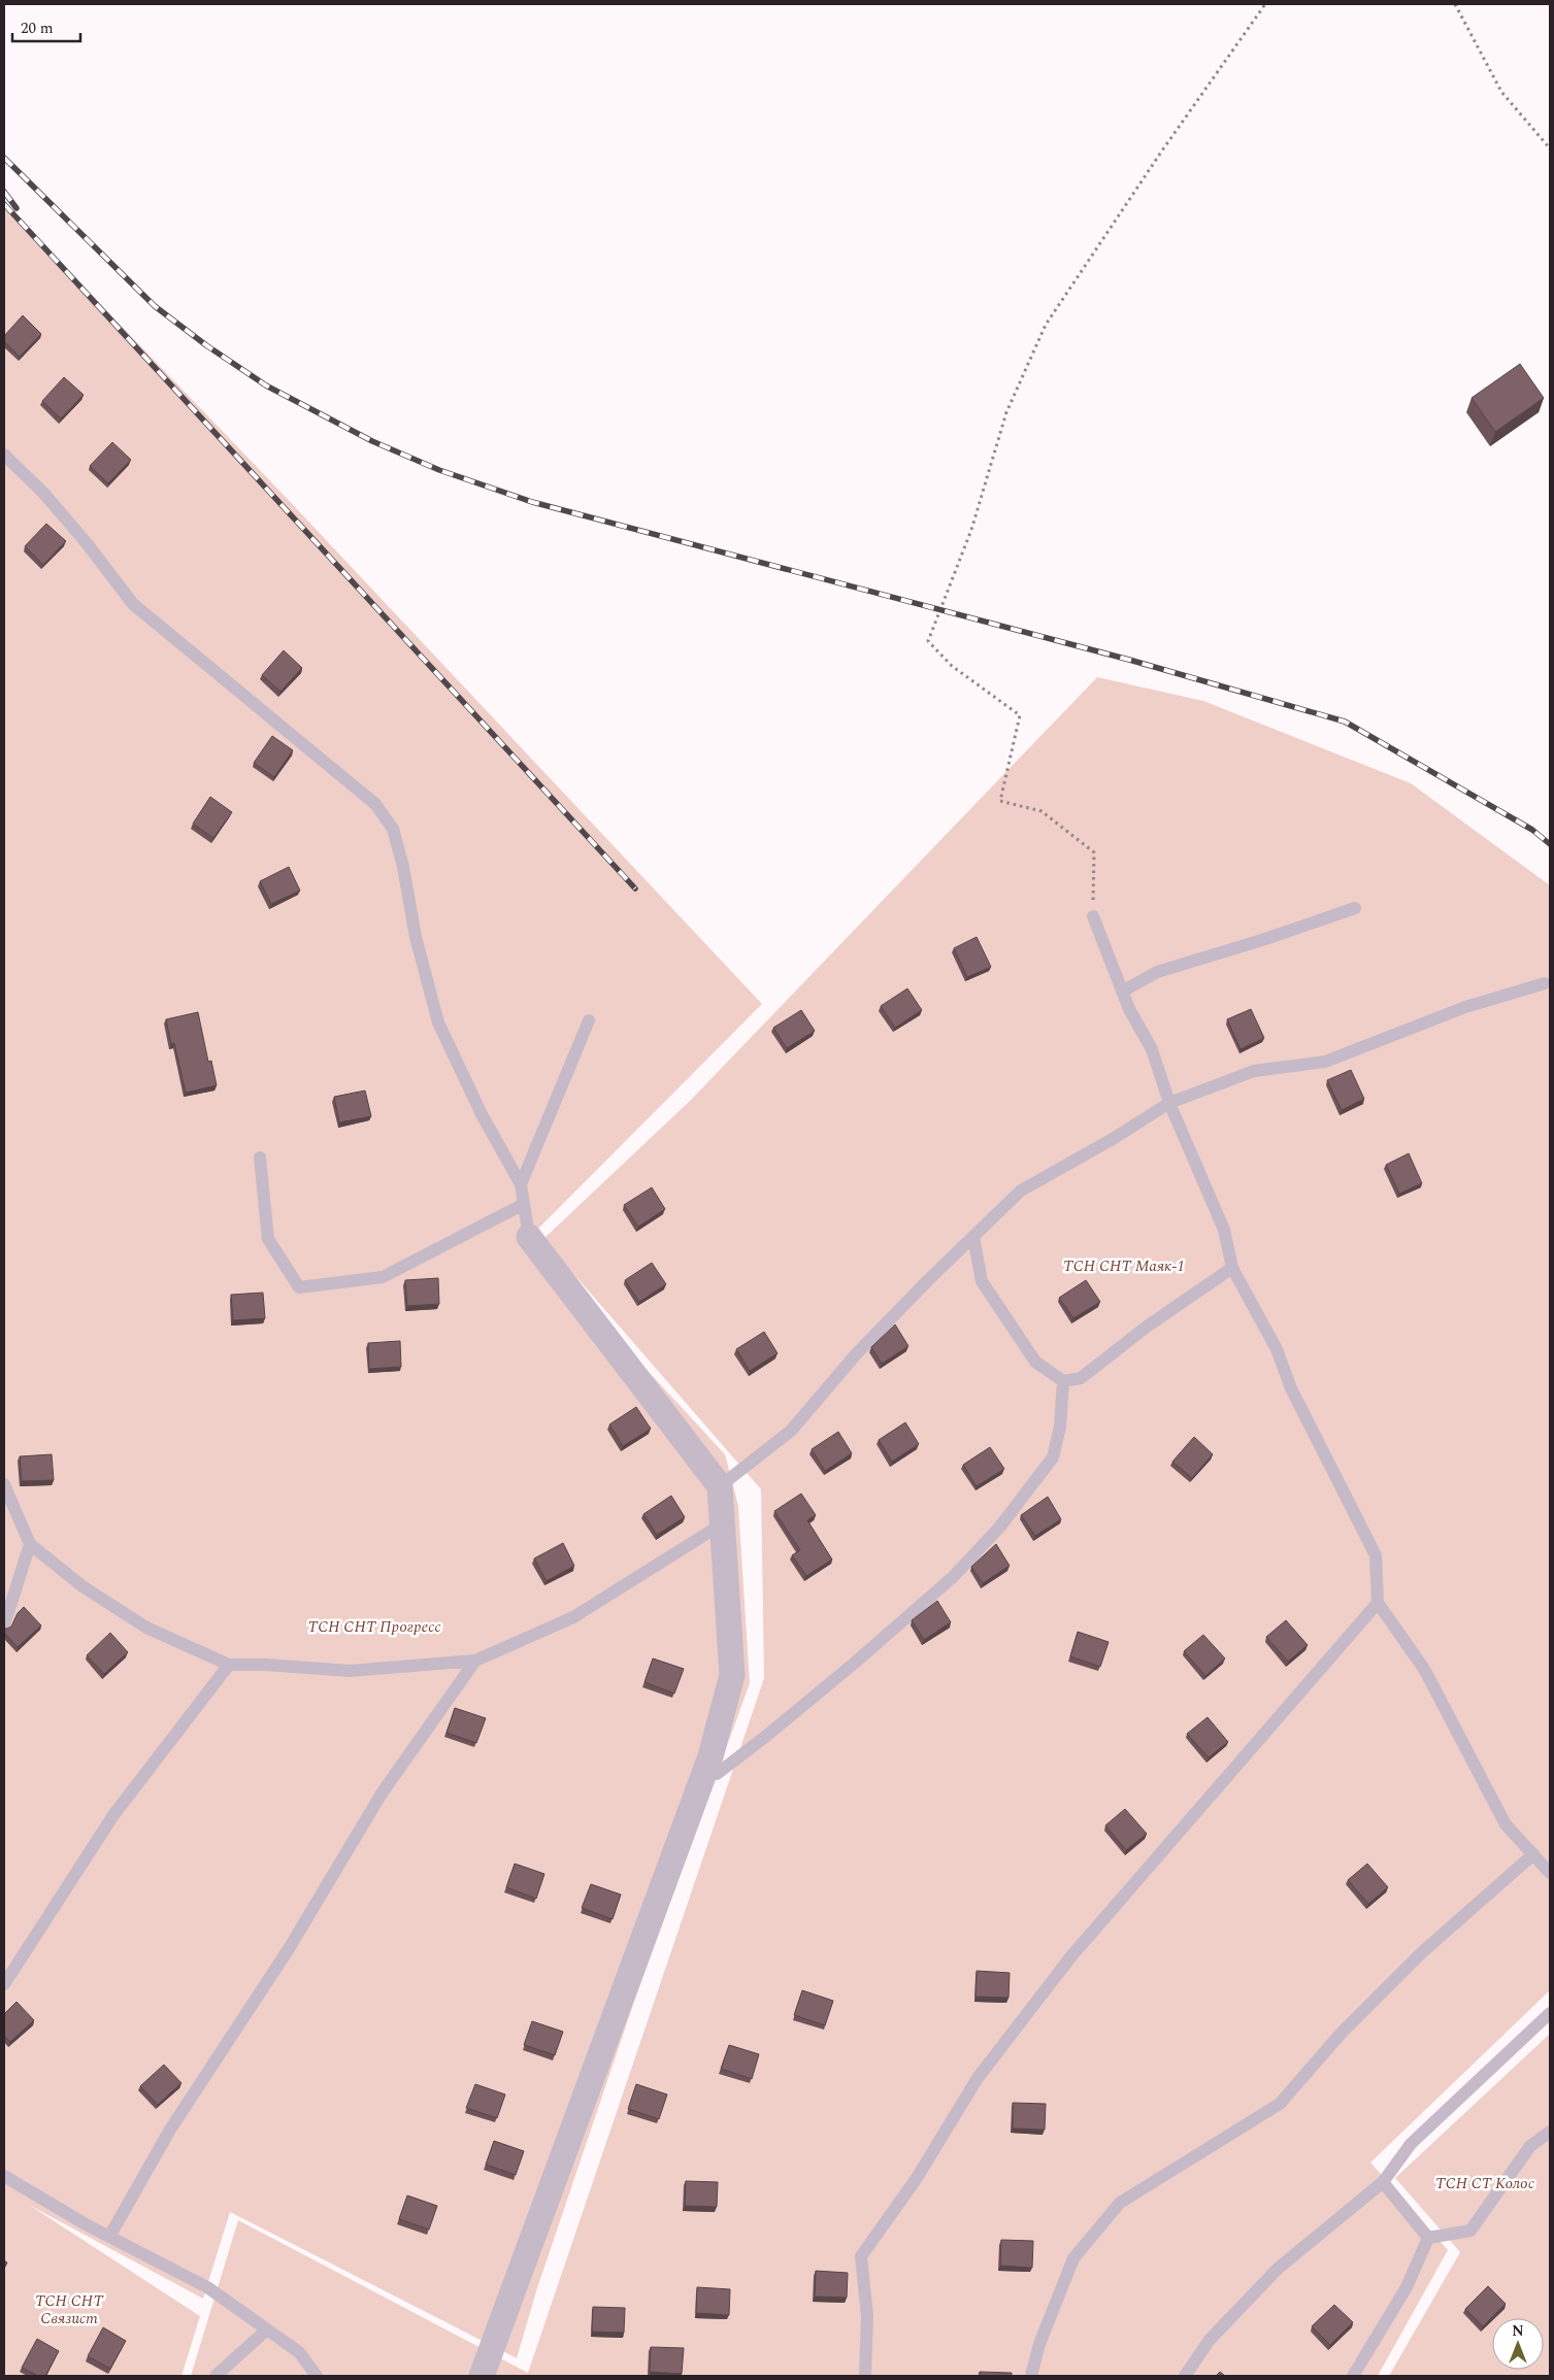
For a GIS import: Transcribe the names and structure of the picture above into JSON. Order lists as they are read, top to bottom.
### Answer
{
  "parks": [
    "ТСН СНТ Маяк-1",
    "ТСН СНТ Прогресс",
    "ТСН СТ Колос",
    "ТСН СНТ Связист"
  ],
  "scale_bar": "20 m",
  "north": "top"
}
